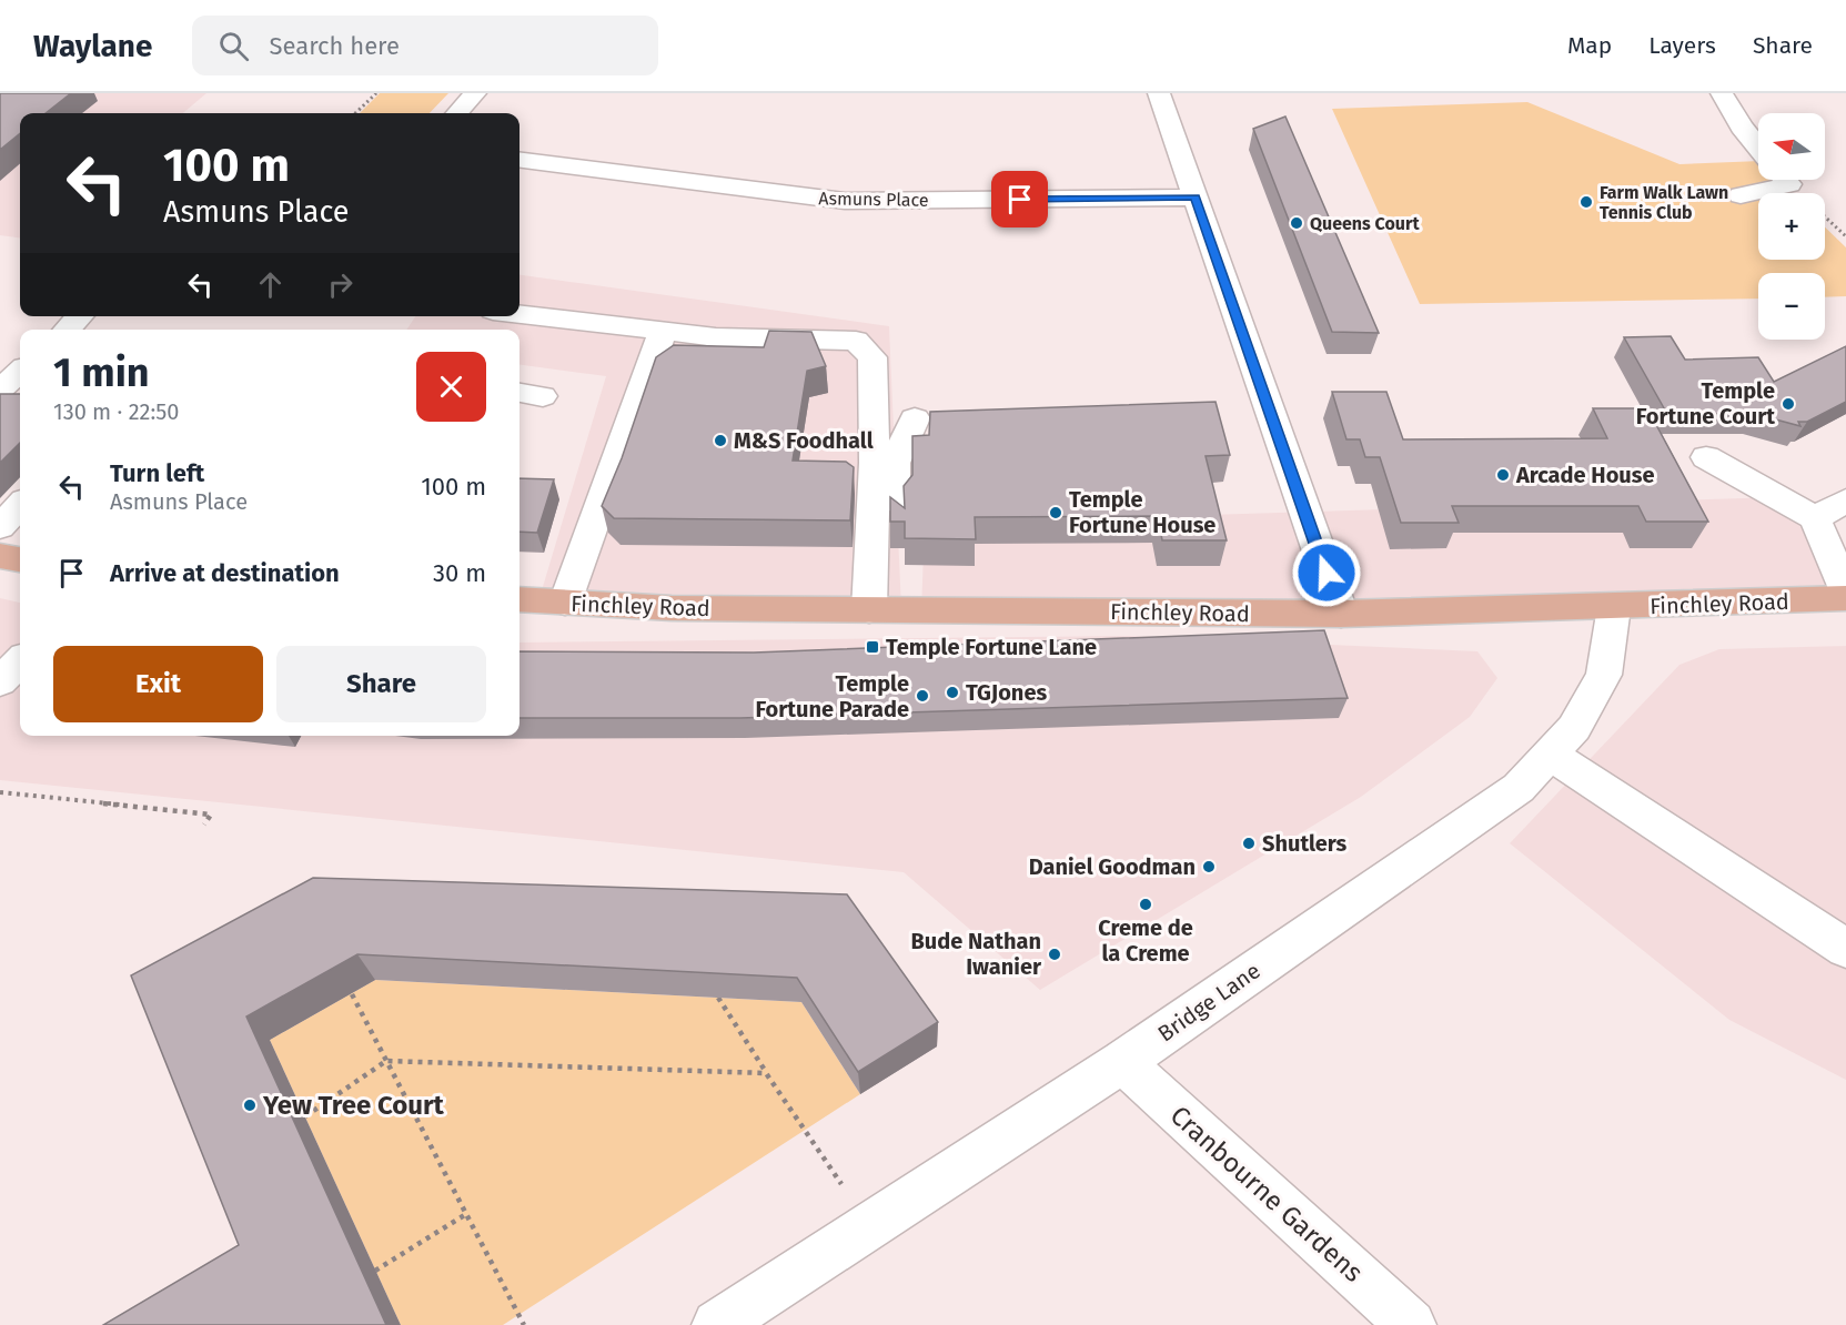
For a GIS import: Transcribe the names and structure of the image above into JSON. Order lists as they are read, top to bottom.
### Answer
{
  "streets": {
    "main road": ["Finchley Road"],
    "street": ["Asmuns Place", "Bridge Lane", "Cranbourne Gardens"]
  },
  "crossings": [
    ["Finchley Road", "Bridge Lane"],
    ["Bridge Lane", "Cranbourne Gardens"]
  ],
  "places": {
    "other": [
      "Farm Walk Lawn Tennis Club",
      "Queens Court",
      "Temple Fortune Court",
      "M&S Foodhall",
      "Arcade House",
      "Temple Fortune House",
      "TGJones",
      "Temple Fortune Parade",
      "Shutlers",
      "Daniel Goodman",
      "Creme de la Creme",
      "Bude Nathan Iwanier",
      "Yew Tree Court"
    ],
    "transit": ["Temple Fortune Lane"]
  },
  "north": "left",
  "page": {
    "header": "Waylane",
    "search": "Search here",
    "nav": ["Map", "Layers", "Share"],
    "map_buttons": ["+", "−"],
    "turn": ["100 m", "Asmuns Place"],
    "heading": ["1 min", "130 m · 22:50"],
    "list": [
      {
        "name": "Turn left",
        "note": "Asmuns Place",
        "value": "100 m"
      },
      {
        "name": "Arrive at destination",
        "value": "30 m"
      }
    ],
    "buttons": ["Exit", "Share"]
  }
}
